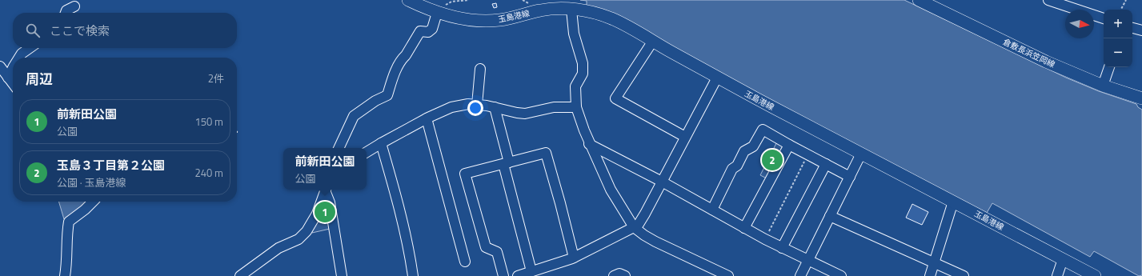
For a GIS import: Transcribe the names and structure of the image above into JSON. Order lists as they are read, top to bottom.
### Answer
{
  "streets": {
    "main road": ["玉島港線", "倉敷長浜笠岡線"]
  },
  "north": "right",
  "page": {
    "map_buttons": ["+", "−"],
    "search": "ここで検索",
    "heading": ["周辺", "2件"],
    "list": [
      {
        "mark": "1",
        "name": "前新田公園",
        "note": "公園",
        "value": "150 m"
      },
      {
        "mark": "2",
        "name": "玉島３丁目第２公園",
        "note": "公園 · 玉島港線",
        "value": "240 m"
      }
    ],
    "popup": ["前新田公園", "公園"],
    "pins": ["2", "1"]
  }
}
